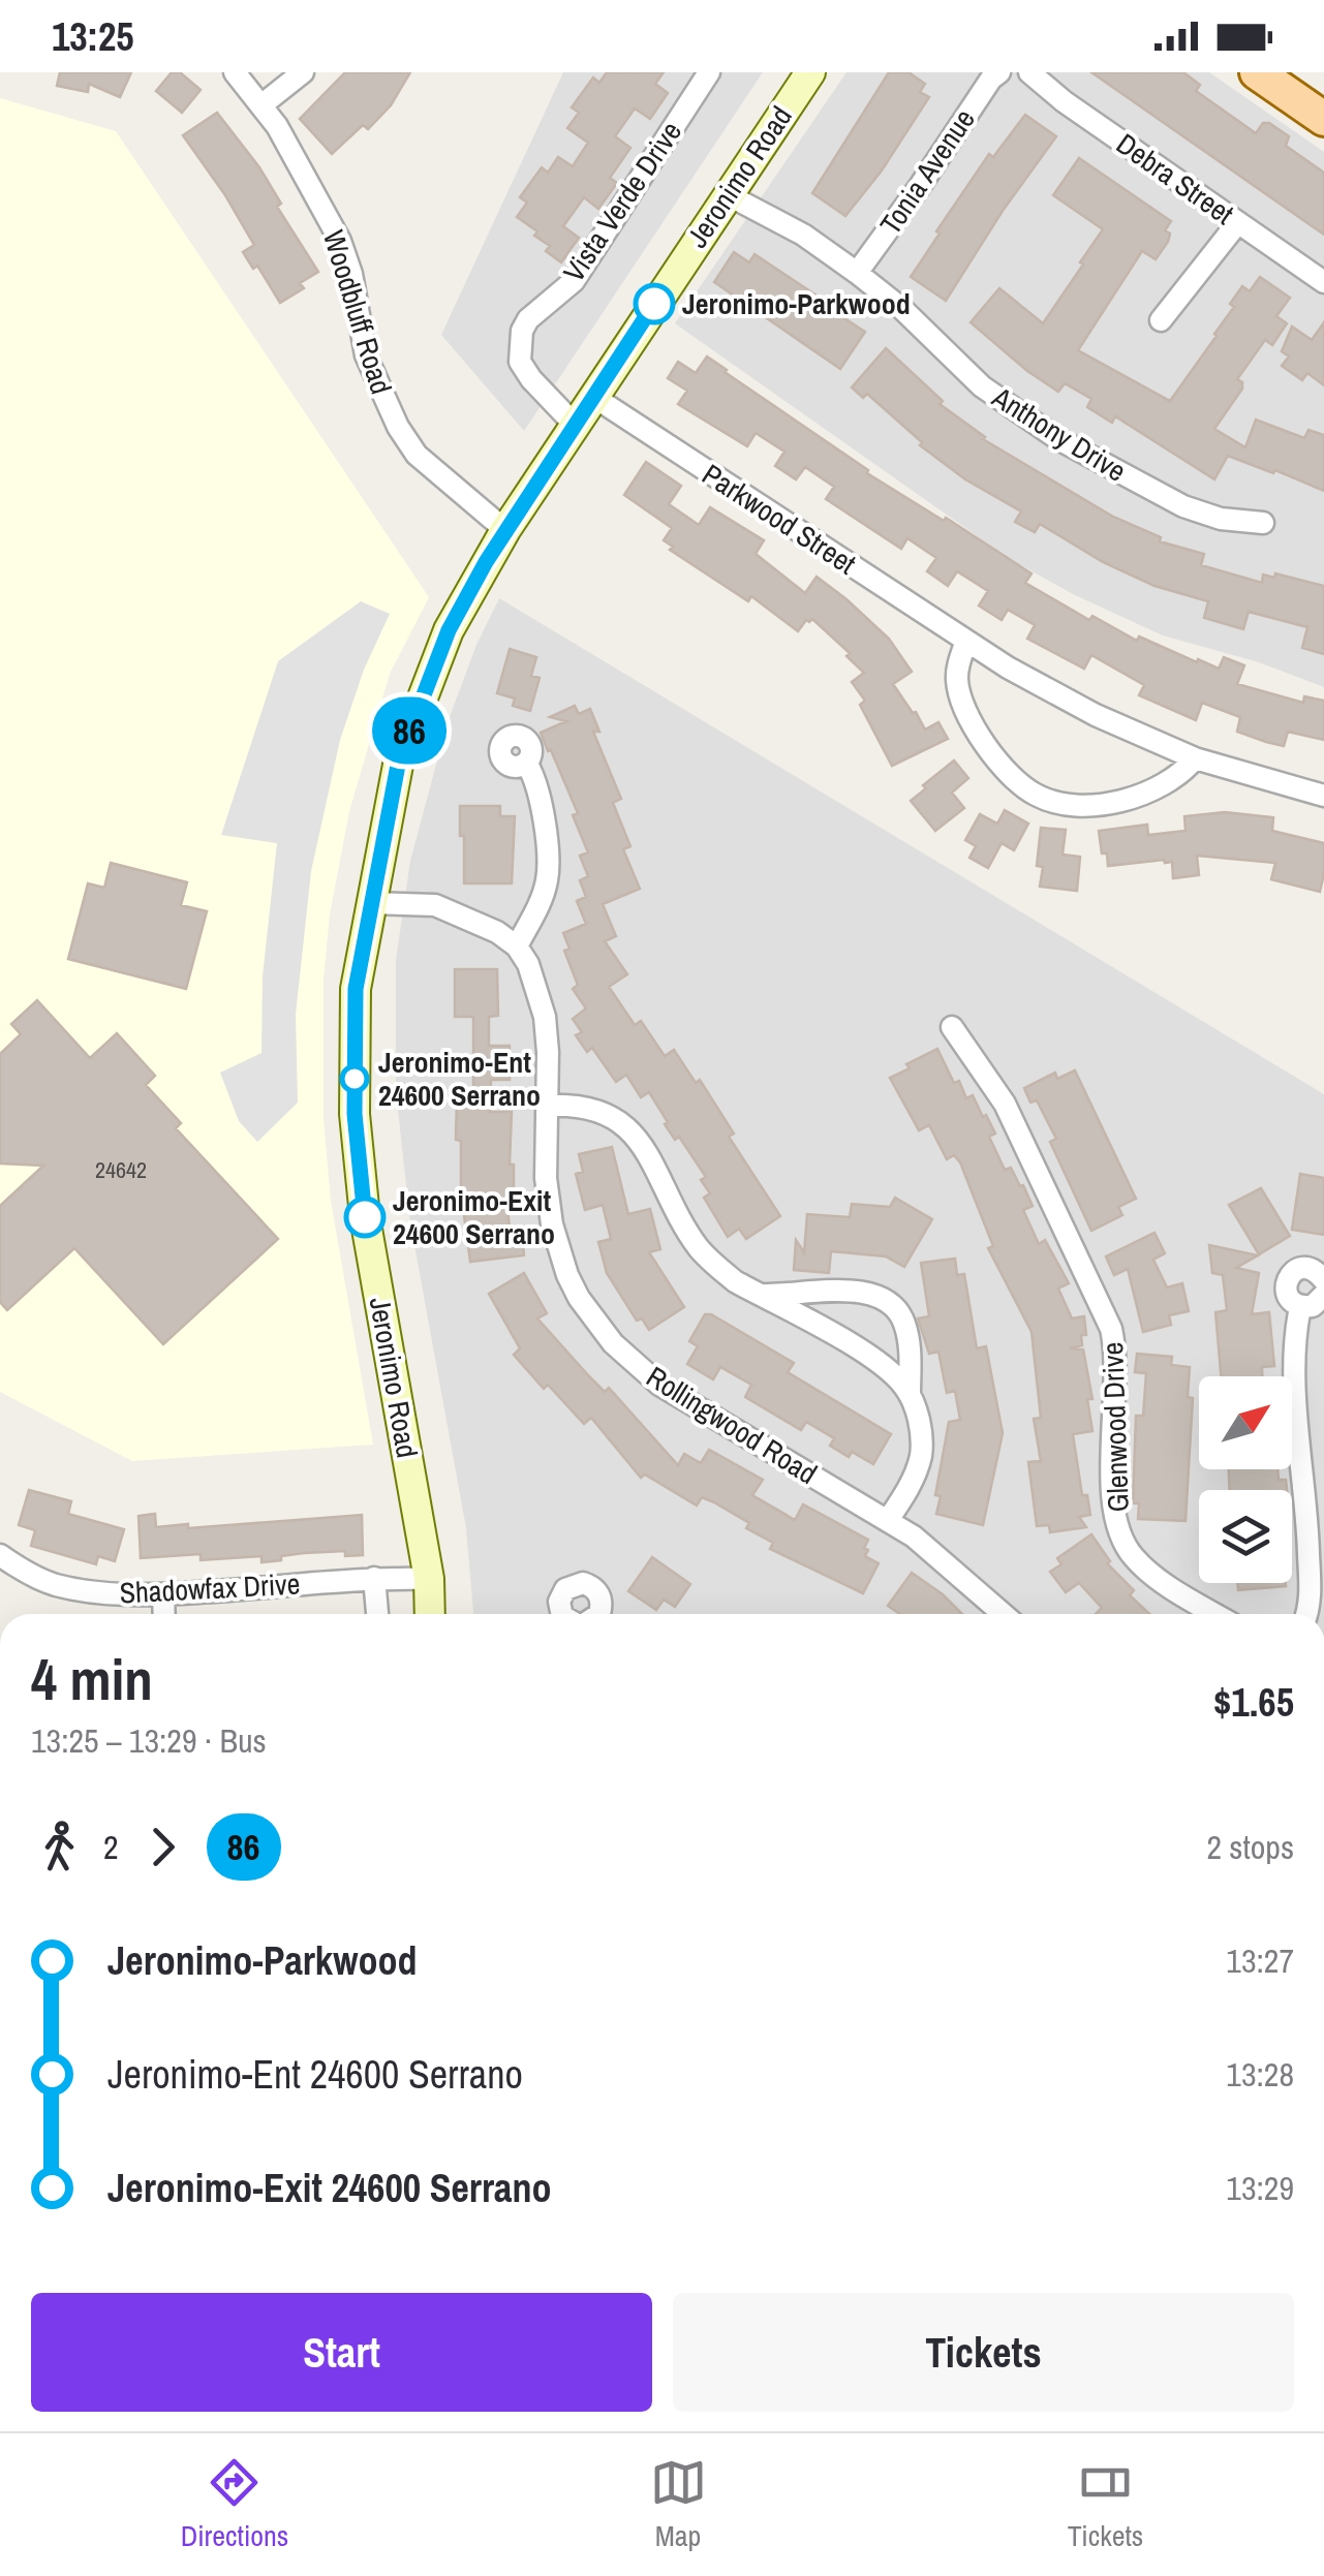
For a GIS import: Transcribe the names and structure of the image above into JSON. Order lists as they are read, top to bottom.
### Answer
{
  "streets": {
    "main road": ["Jeronimo Road"],
    "street": [
      "Tonia Avenue",
      "Debra Street",
      "Vista Verde Drive",
      "Woodbluff Road",
      "Anthony Drive",
      "Parkwood Street",
      "Rollingwood Road",
      "Glenwood Drive",
      "Shadowfax Drive"
    ]
  },
  "crossings": [
    ["Tonia Avenue", "Anthony Drive"],
    ["Jeronimo Road", "Vista Verde Drive"],
    ["Jeronimo Road", "Woodbluff Road"],
    ["Jeronimo Road", "Anthony Drive"],
    ["Jeronimo Road", "Parkwood Street"],
    ["Jeronimo Road", "Shadowfax Drive"]
  ],
  "places": ["Jeronimo-Parkwood", "Jeronimo-Ent 24600 Serrano", "Jeronimo-Exit 24600 Serrano"],
  "lines": ["bus line 86"],
  "house_numbers": ["24642"],
  "north": "top right",
  "page": {
    "status": "13:25",
    "on_map": "86",
    "heading": ["4 min", "13:25 – 13:29 · Bus", "$1.65"],
    "legs": ["2", "86", "2 stops"],
    "list": [
      {
        "name": "Jeronimo-Parkwood",
        "value": "13:27"
      },
      {
        "name": "Jeronimo-Ent 24600 Serrano",
        "value": "13:28"
      },
      {
        "name": "Jeronimo-Exit 24600 Serrano",
        "value": "13:29"
      }
    ],
    "buttons": ["Start", "Tickets"],
    "tabs": ["Directions", "Map", "Tickets"]
  }
}
